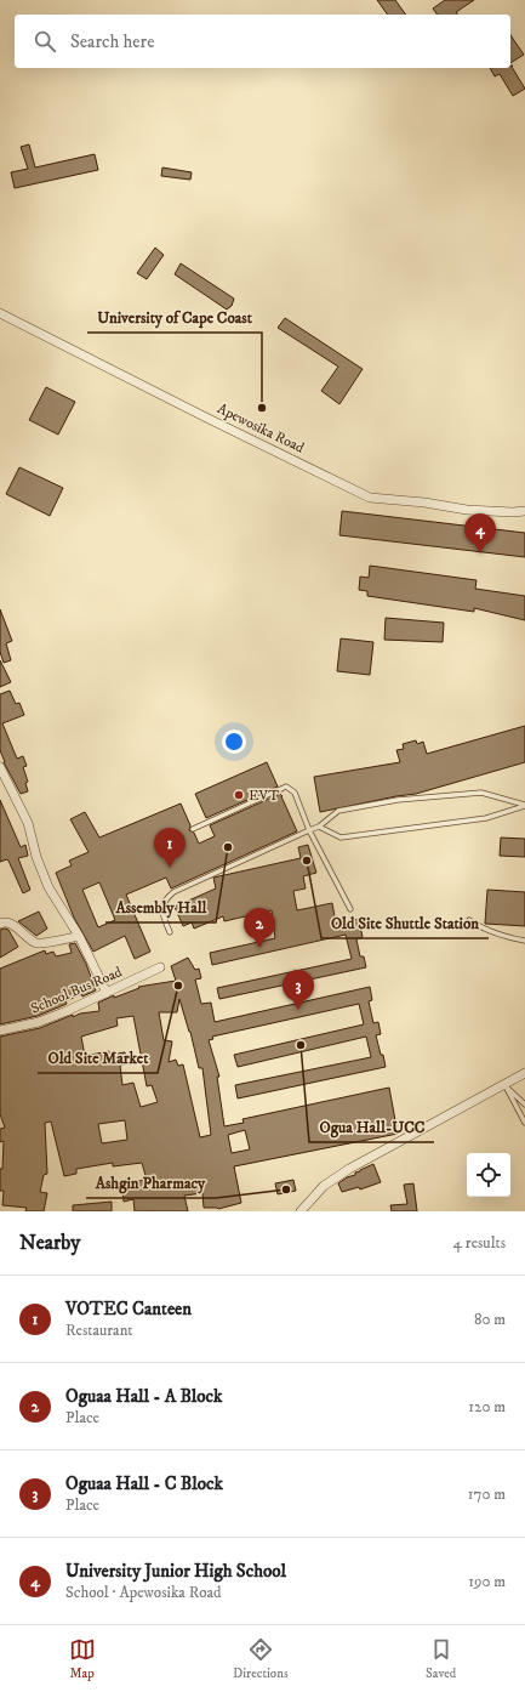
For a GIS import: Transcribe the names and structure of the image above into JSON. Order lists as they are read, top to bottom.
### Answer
{
  "streets": {
    "street": ["Apewosika Road", "School Bus Road"]
  },
  "places": [
    "University of Cape Coast",
    "EVT",
    "Assembly Hall",
    "Old Site Shuttle Station",
    "Old Site Market",
    "Ogua Hall-UCC",
    "Ashgin Pharmacy"
  ],
  "page": {
    "search": "Search here",
    "pins": [
      "4",
      "1",
      "2",
      "3"
    ],
    "heading": ["Nearby", "4 results"],
    "list": [
      {
        "mark": "1",
        "name": "VOTEC Canteen",
        "note": "Restaurant",
        "value": "80 m"
      },
      {
        "mark": "2",
        "name": "Oguaa Hall - A Block",
        "note": "Place",
        "value": "120 m"
      },
      {
        "mark": "3",
        "name": "Oguaa Hall - C Block",
        "note": "Place",
        "value": "170 m"
      },
      {
        "mark": "4",
        "name": "University Junior High School",
        "note": "School · Apewosika Road",
        "value": "190 m"
      }
    ],
    "nav": ["Map", "Directions", "Saved"]
  }
}
